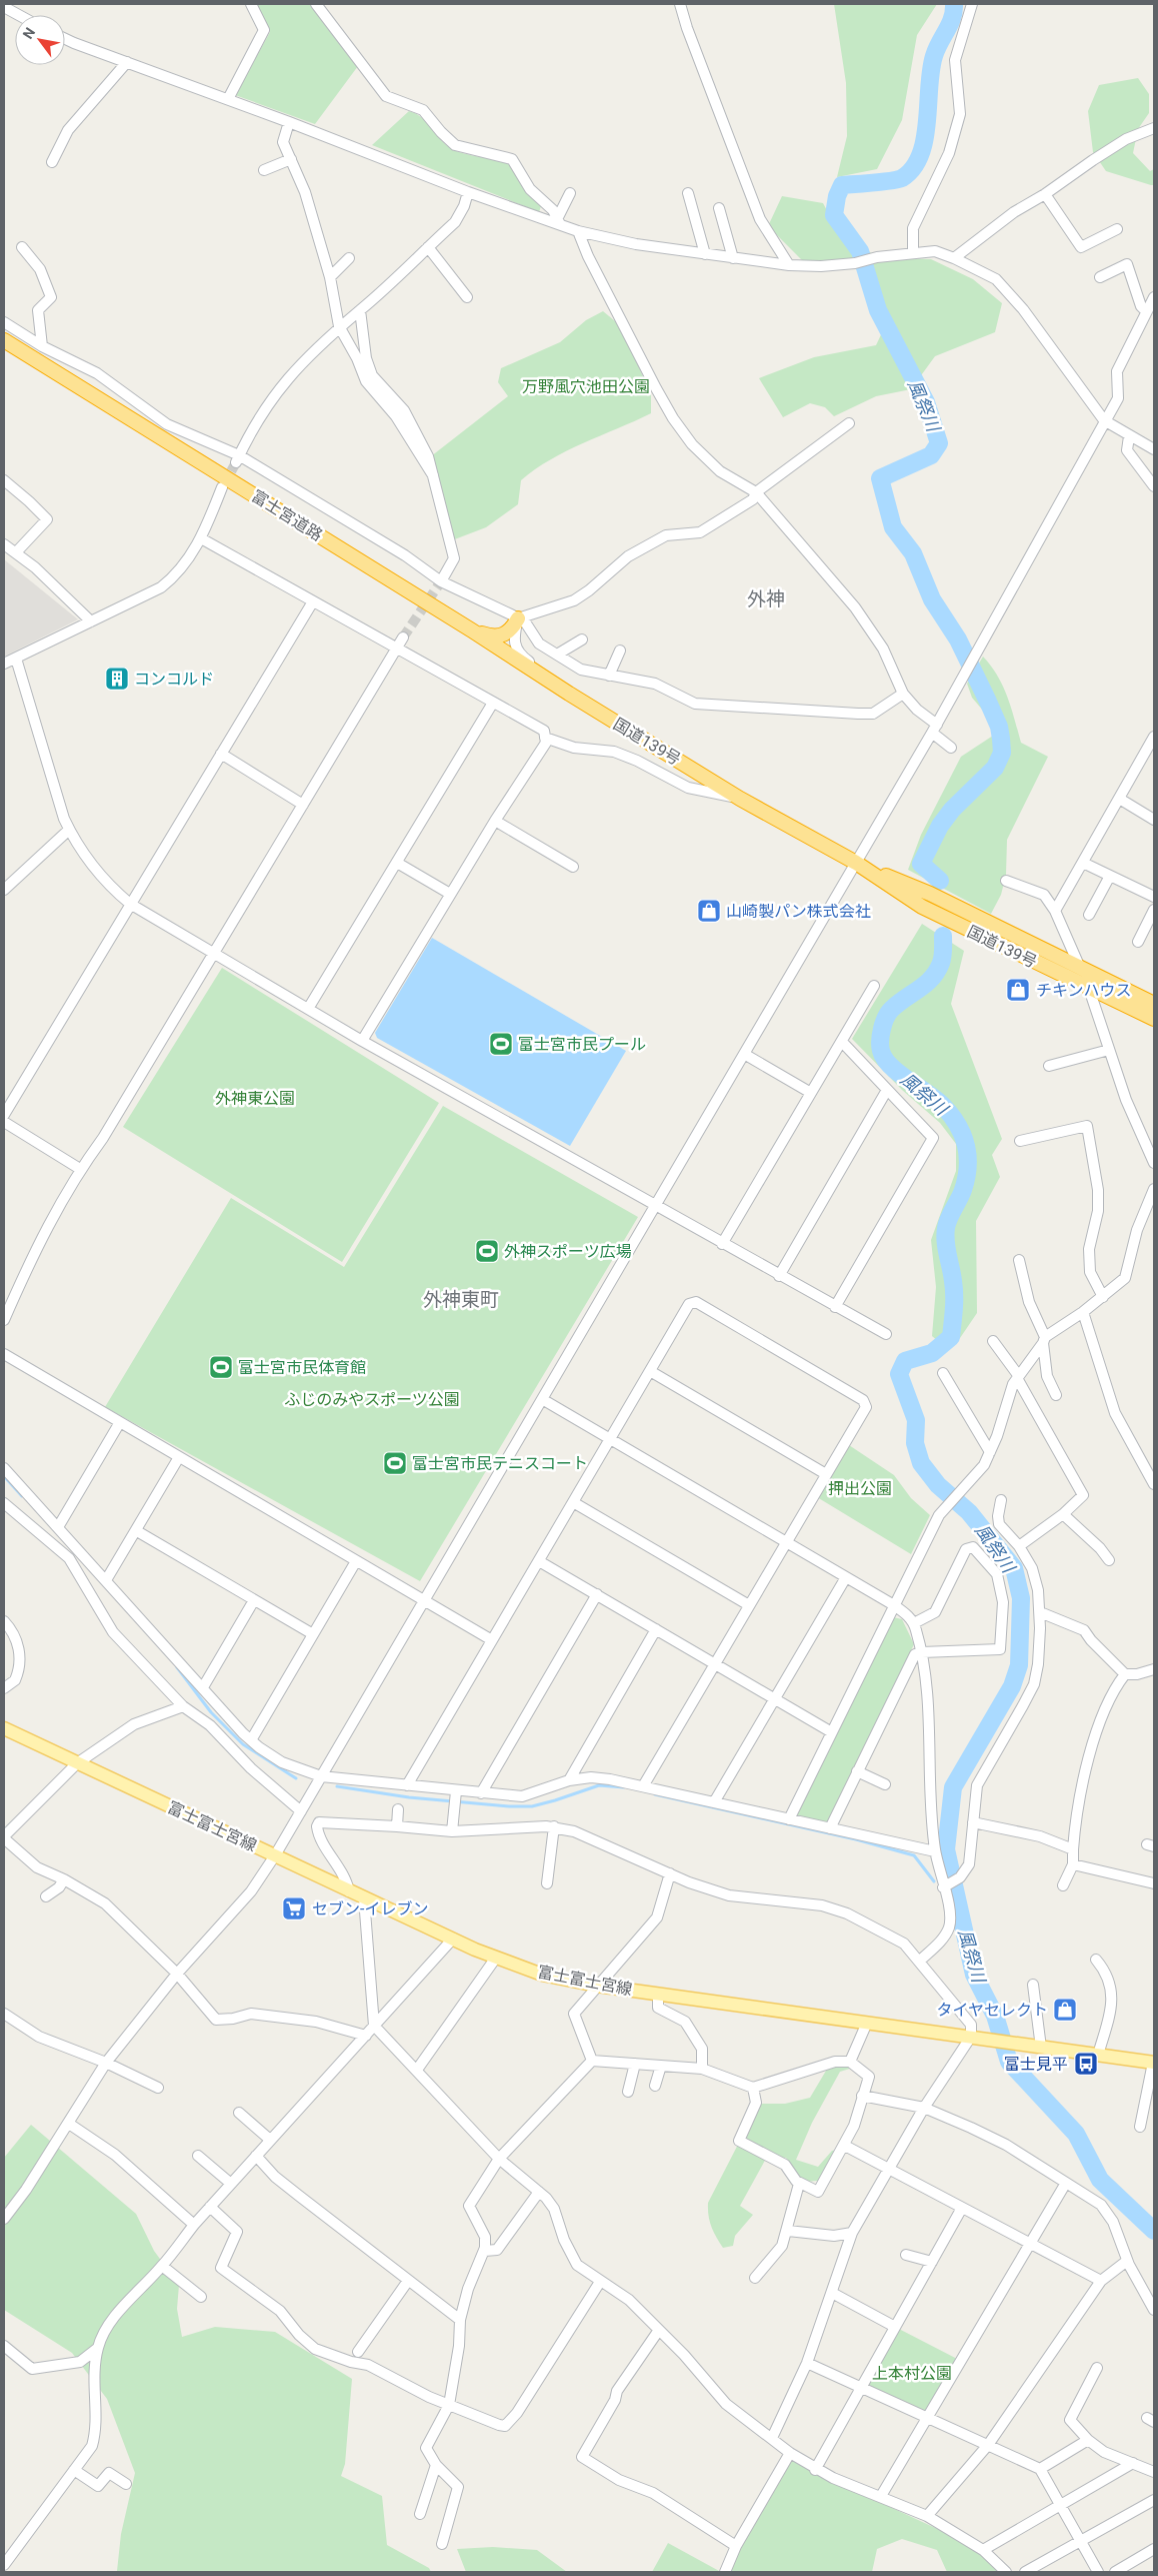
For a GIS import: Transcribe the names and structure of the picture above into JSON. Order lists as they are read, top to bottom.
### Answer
{
  "streets": {
    "highway": ["富士宮道路", "国道139号"],
    "main road": ["富士富士宮線"]
  },
  "crossings": [
    ["富士宮道路", "国道139号"]
  ],
  "districts": ["外神", "外神東町"],
  "water": ["風祭川"],
  "parks": [
    "万野風穴池田公園",
    "外神東公園",
    "ふじのみやスポーツ公園",
    "押出公園",
    "上本村公園"
  ],
  "places": {
    "building": ["コンコルド"],
    "shop": ["山崎製パン株式会社", "チキンハウス", "タイヤセレクト"],
    "sports": [
      "富士宮市民プール",
      "外神スポーツ広場",
      "富士宮市民体育館",
      "富士宮市民テニスコート"
    ],
    "supermarket": ["セブン-イレブン"],
    "bus stop": ["富士見平"]
  },
  "north": "top left"
}
